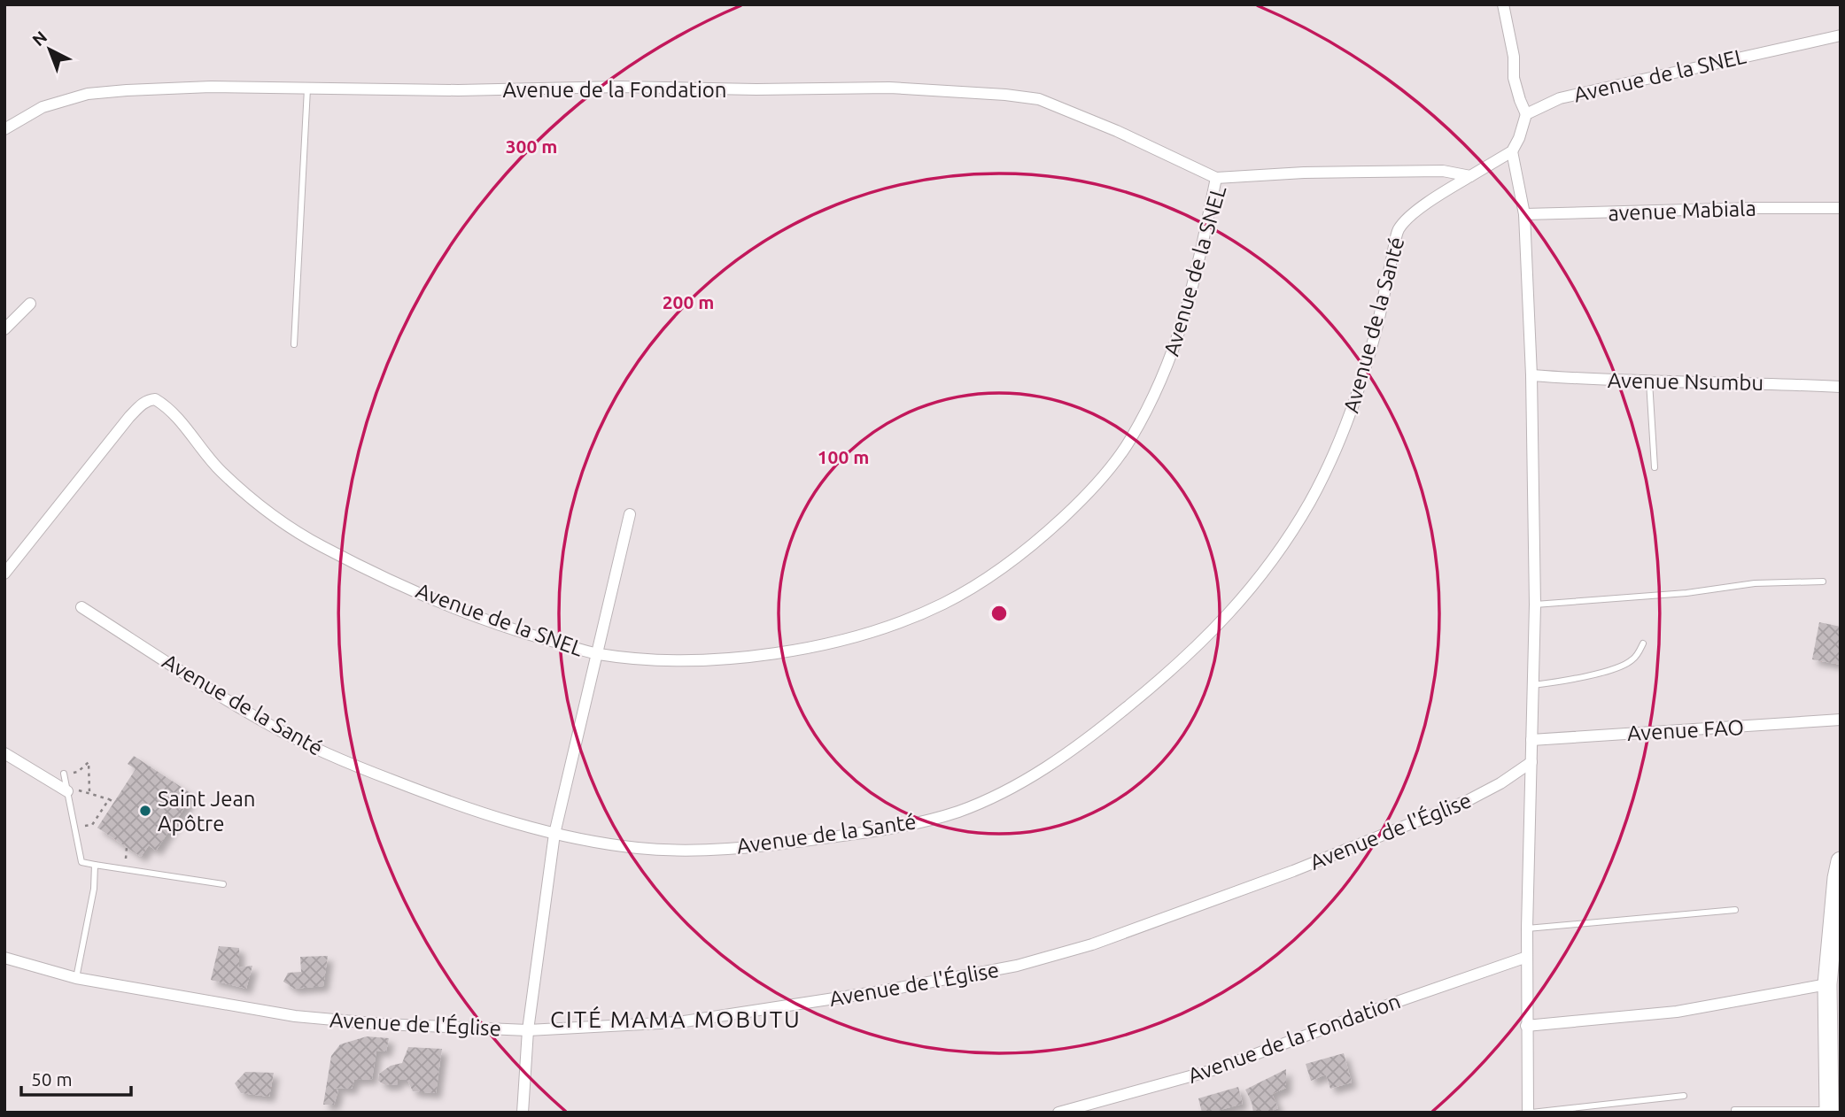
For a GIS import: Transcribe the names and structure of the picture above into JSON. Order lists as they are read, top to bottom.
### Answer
{
  "streets": {
    "street": [
      "Avenue de la SNEL",
      "Avenue de la Fondation",
      "avenue Mabiala",
      "Avenue de la Santé",
      "Avenue Nsumbu",
      "Avenue FAO",
      "Avenue de l'Église"
    ]
  },
  "crossings": [
    ["Avenue de la SNEL", "Avenue de la Fondation"],
    ["Avenue de la SNEL", "Avenue de la Santé"]
  ],
  "districts": ["CITÉ MAMA MOBUTU"],
  "places": ["Saint Jean Apôtre"],
  "scale_bar": "50 m",
  "north": "top left",
  "rings": ["300 m", "200 m", "100 m"]
}
